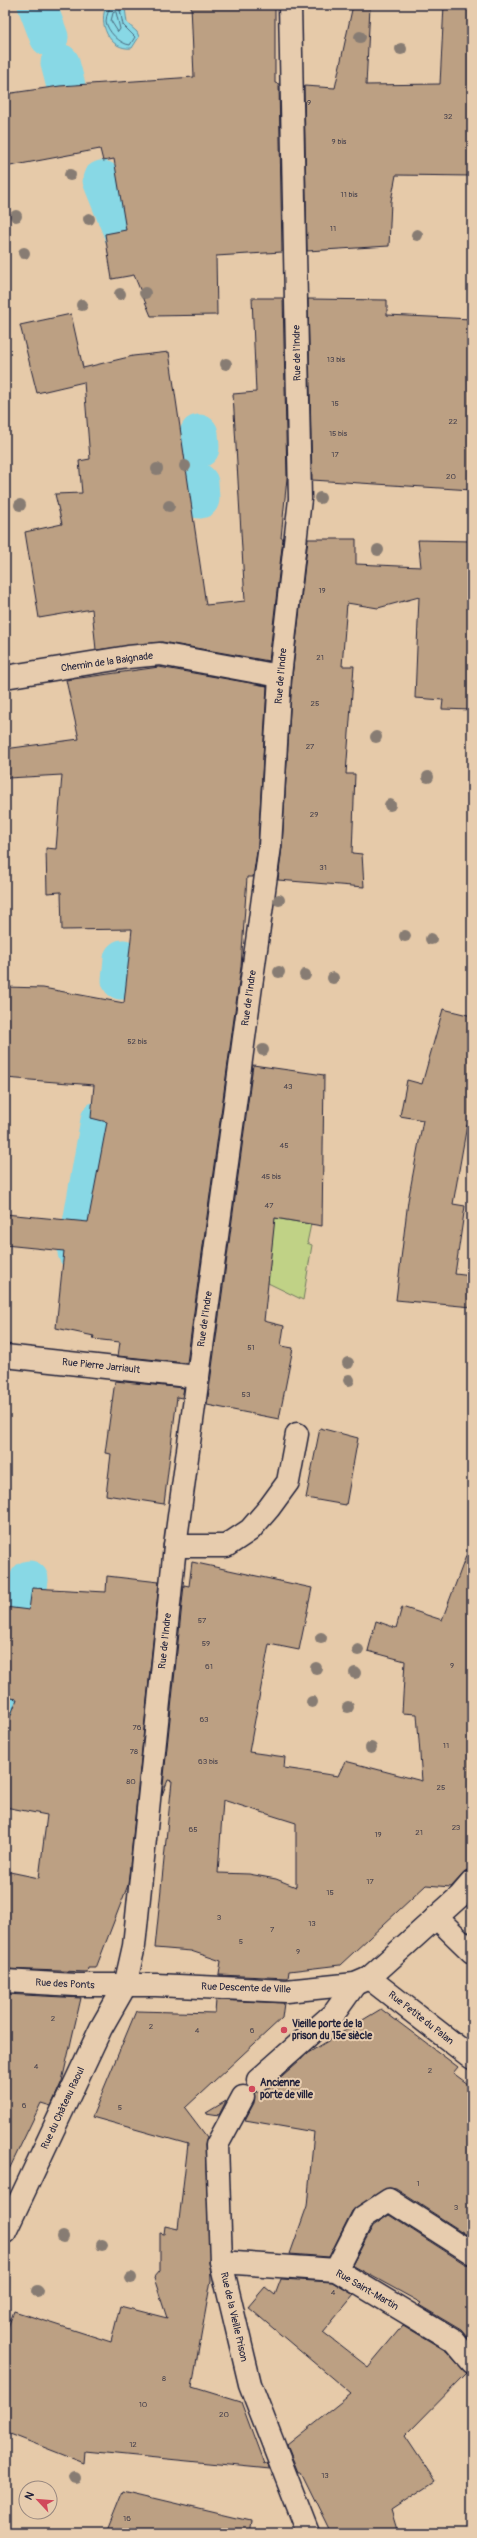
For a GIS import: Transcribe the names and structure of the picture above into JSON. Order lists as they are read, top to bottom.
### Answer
{
  "streets": {
    "street": [
      "Rue de l'Indre",
      "Chemin de la Baignade",
      "Rue Pierre Jarriault",
      "Rue des Ponts",
      "Rue Descente de Ville",
      "Rue Petite du Palan",
      "Rue du Château Raoul",
      "Rue Saint-Martin",
      "Rue de la Vieille Prison"
    ]
  },
  "crossings": [
    ["Rue de l'Indre", "Chemin de la Baignade"],
    ["Rue de l'Indre", "Rue Pierre Jarriault"],
    ["Rue de l'Indre", "Rue des Ponts"],
    ["Rue de l'Indre", "Rue Descente de Ville"],
    ["Rue de l'Indre", "Rue du Château Raoul"],
    ["Rue des Ponts", "Rue Descente de Ville"],
    ["Rue des Ponts", "Rue du Château Raoul"],
    ["Rue Descente de Ville", "Rue Petite du Palan"],
    ["Rue Descente de Ville", "Rue du Château Raoul"],
    ["Rue Saint-Martin", "Rue de la Vieille Prison"]
  ],
  "places": ["Vieille porte de la prison du 15e siècle", "Ancienne porte de ville"],
  "house_numbers": [
    "9",
    "32",
    "9 bis",
    "11 bis",
    "11",
    "13 bis",
    "15",
    "22",
    "15 bis",
    "17",
    "20",
    "19",
    "21",
    "25",
    "27",
    "29",
    "31",
    "52 bis",
    "43",
    "45",
    "45 bis",
    "47",
    "51",
    "53",
    "57",
    "59",
    "9",
    "61",
    "63",
    "76",
    "11",
    "78",
    "63 bis",
    "80",
    "25",
    "23",
    "65",
    "21",
    "19",
    "17",
    "15",
    "3",
    "13",
    "7",
    "5",
    "9",
    "2",
    "2",
    "4",
    "6",
    "4",
    "2",
    "6",
    "5",
    "1",
    "3",
    "4",
    "8",
    "10",
    "20",
    "12",
    "13",
    "16"
  ],
  "north": "top left"
}
